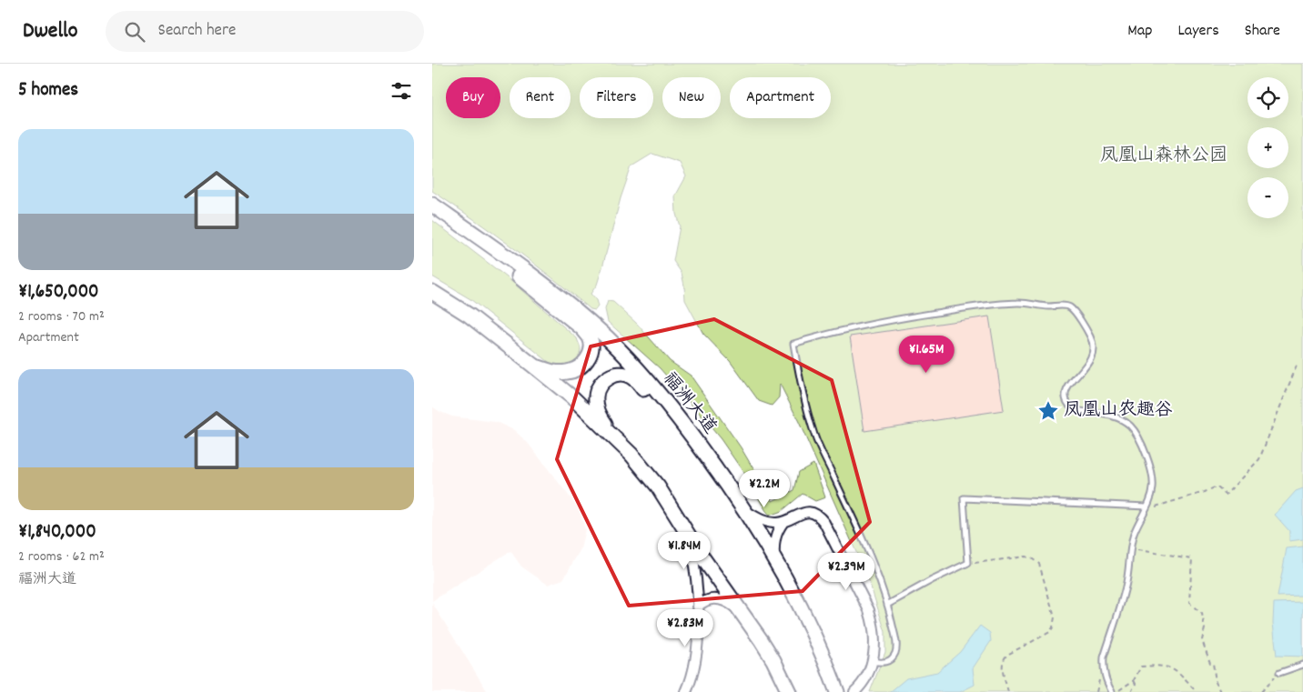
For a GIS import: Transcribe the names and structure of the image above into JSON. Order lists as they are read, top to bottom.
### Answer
{
  "streets": {
    "main road": ["福洲大道"]
  },
  "parks": ["凤凰山森林公园"],
  "places": {
    "place": ["凤凰山农趣谷"]
  },
  "page": {
    "header": "Dwello",
    "search": "Search here",
    "nav": ["Map", "Layers", "Share"],
    "heading": "5 homes",
    "map_buttons": ["+", "−"],
    "chip": [
      "Buy",
      "Rent",
      "Filters",
      "New",
      "Apartment"
    ],
    "list": [
      {
        "name": "¥1,650,000",
        "note": "2 rooms · 70 m² · Apartment"
      },
      {
        "name": "¥1,840,000",
        "note": "2 rooms · 62 m² · 福洲大道"
      }
    ],
    "price": [
      "¥1.65M",
      "¥2.2M",
      "¥1.84M",
      "¥2.39M",
      "¥2.83M"
    ]
  }
}
